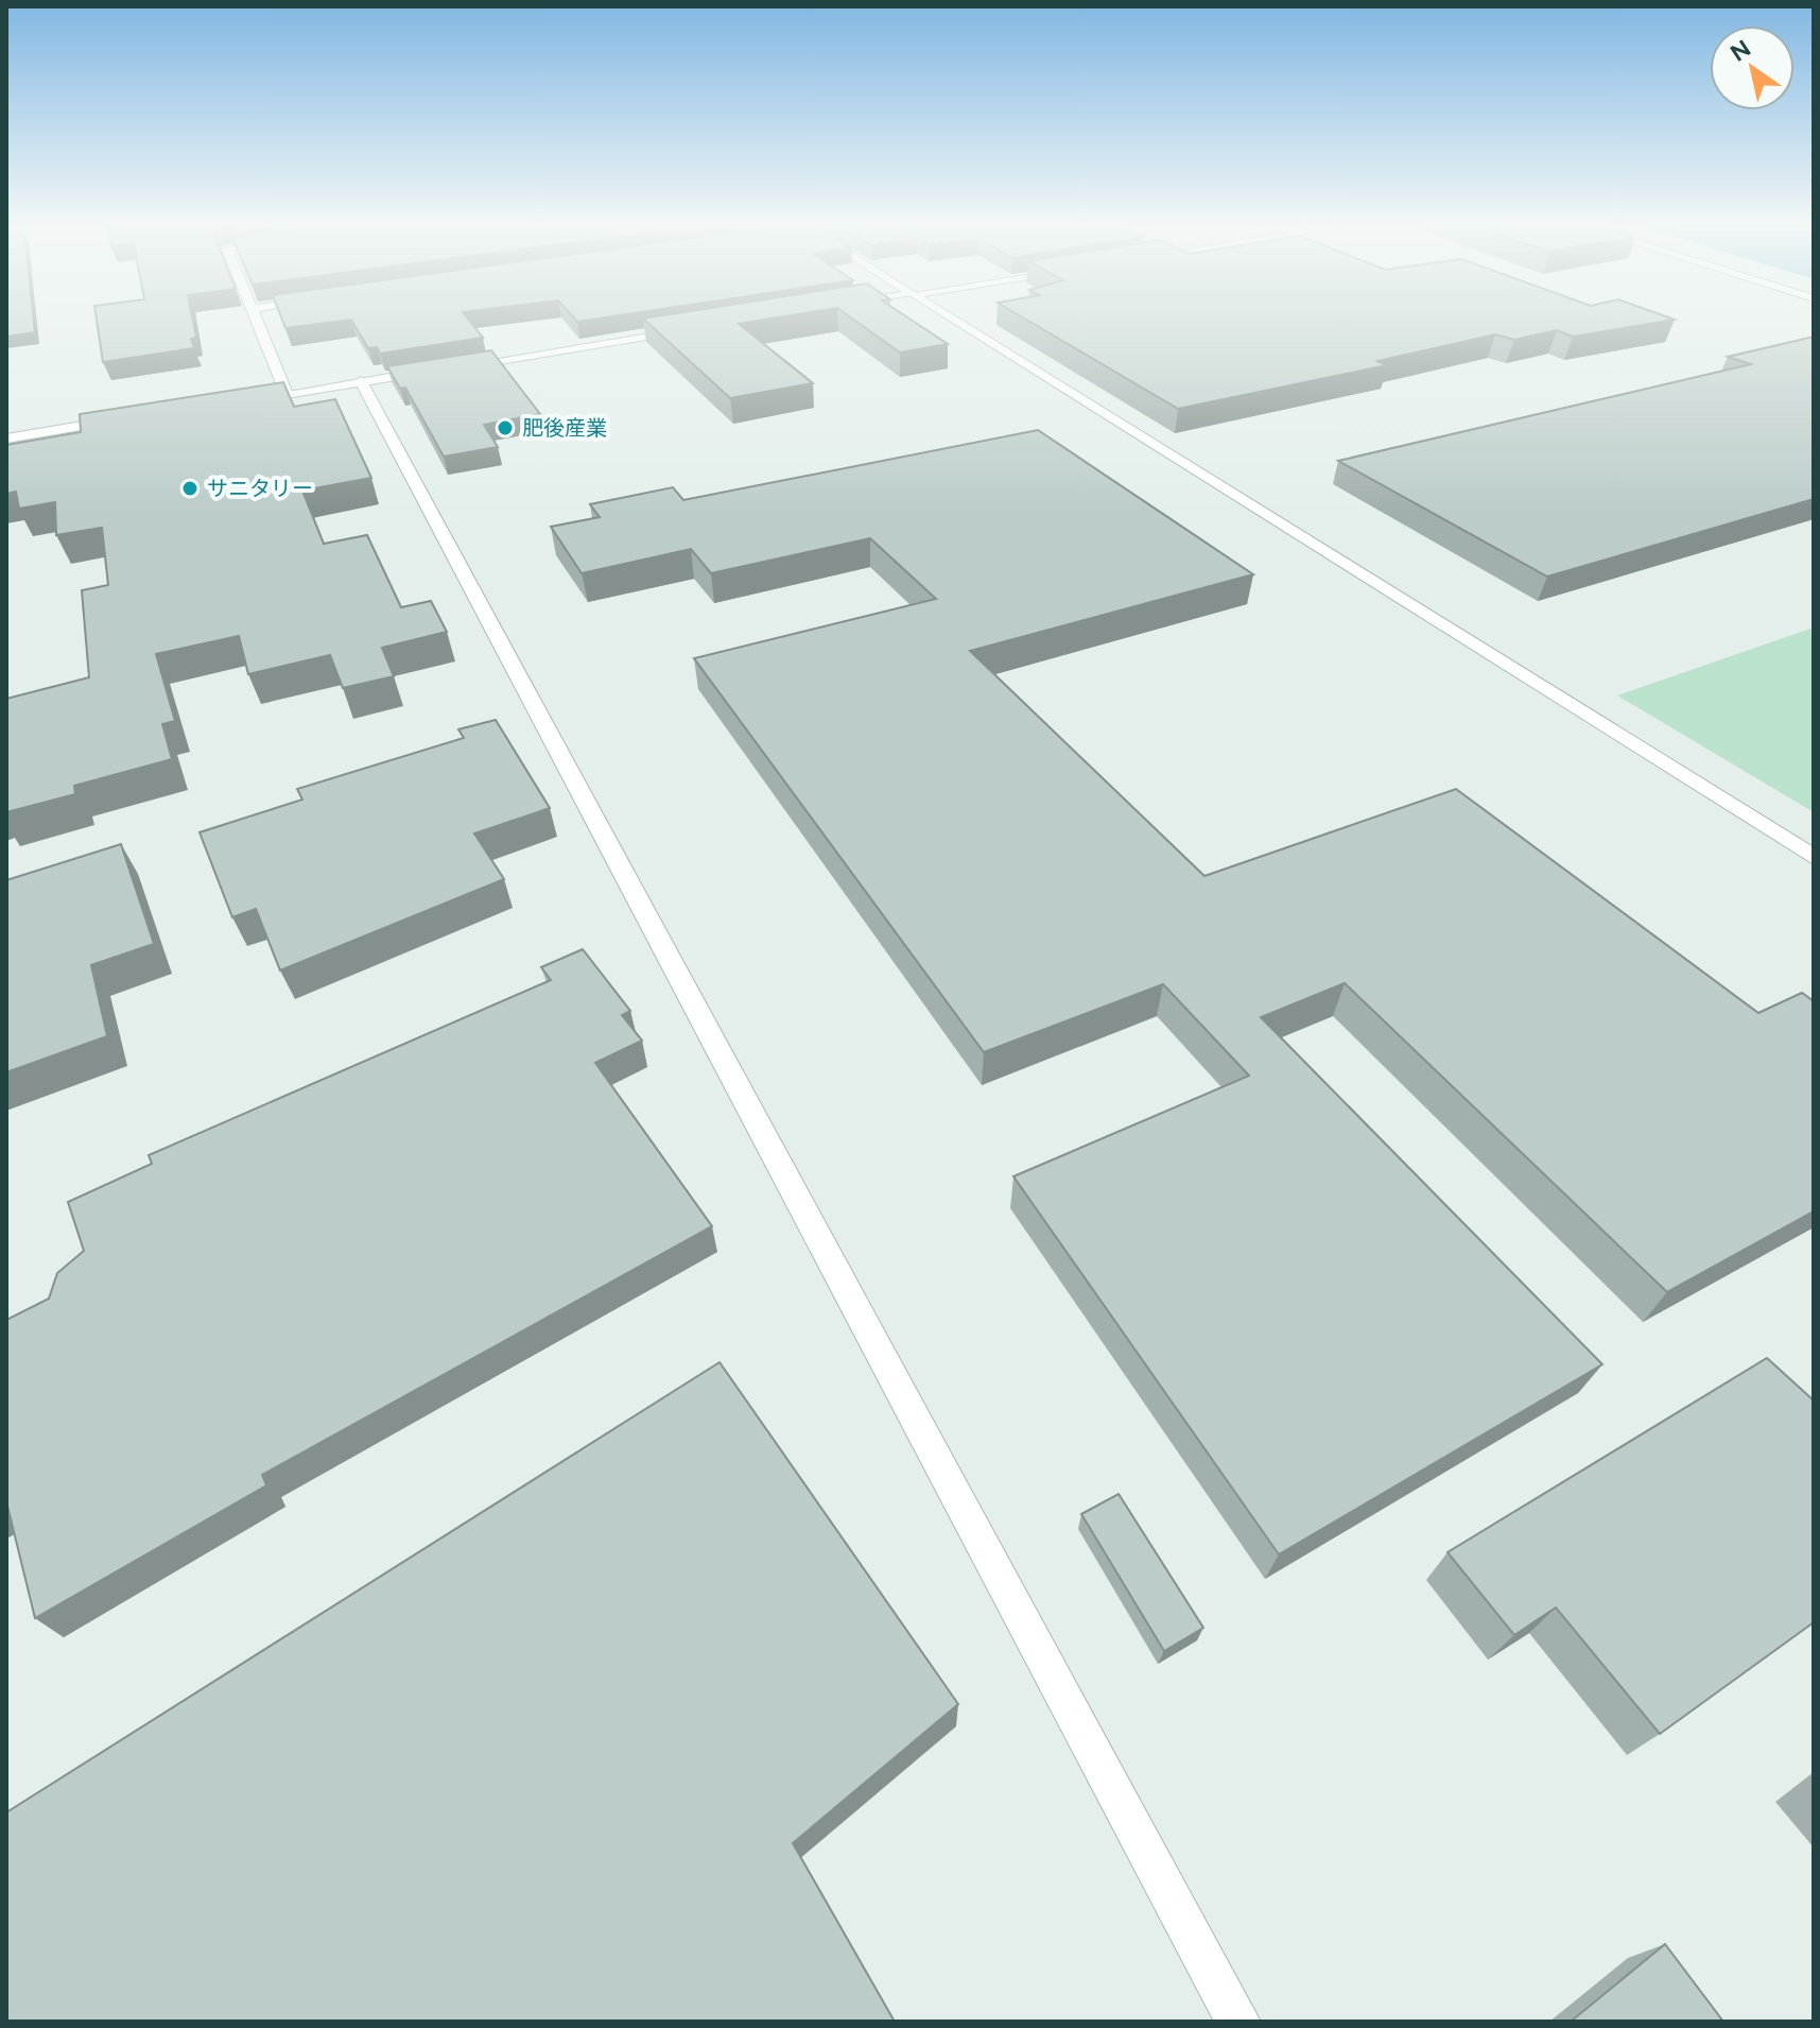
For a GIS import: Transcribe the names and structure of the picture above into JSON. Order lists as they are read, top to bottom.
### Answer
{
  "places": ["肥後産業", "サニタリー"],
  "north": "top left"
}
